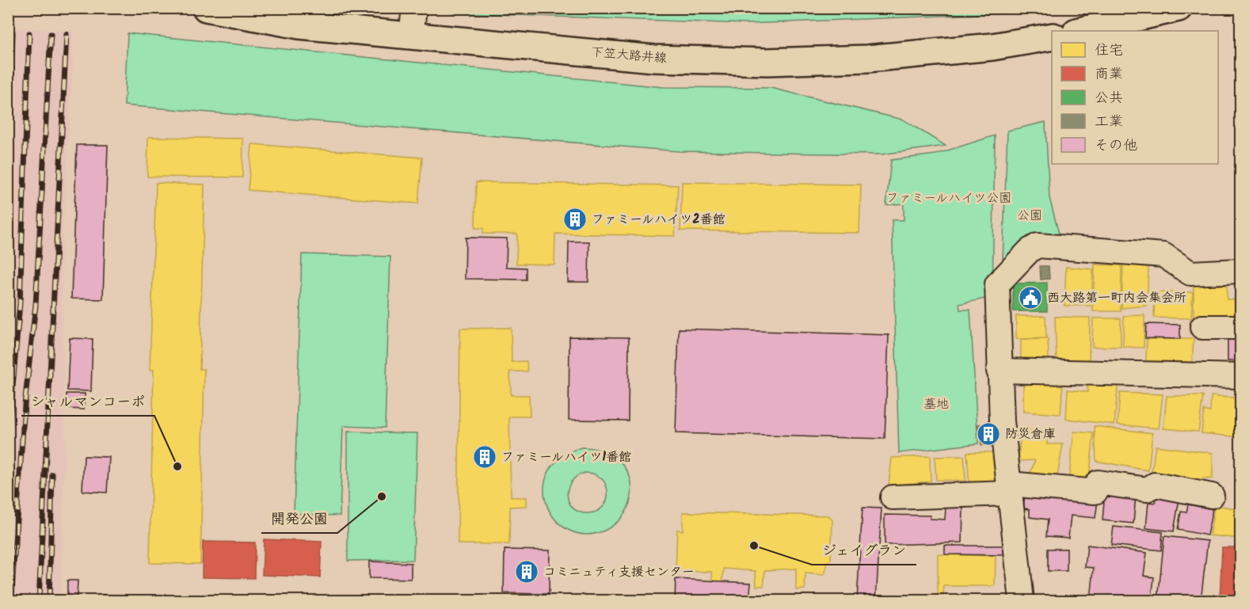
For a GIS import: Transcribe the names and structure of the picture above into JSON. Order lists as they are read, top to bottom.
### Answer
{
  "streets": {
    "main road": ["下笠大路井線"]
  },
  "parks": ["ファミールハイツ公園", "公園", "墓地"],
  "places": {
    "building": [
      "ファミールハイツ2番館",
      "防災倉庫",
      "ファミールハイツ1番館",
      "コミニュティ支援センター"
    ],
    "public building": ["西大路第一町内会集会所"],
    "other": ["シャルマンコーポ", "開発公園", "ジェイグラン"]
  },
  "legend": [
    "住宅",
    "商業",
    "公共",
    "工業",
    "その他"
  ]
}
